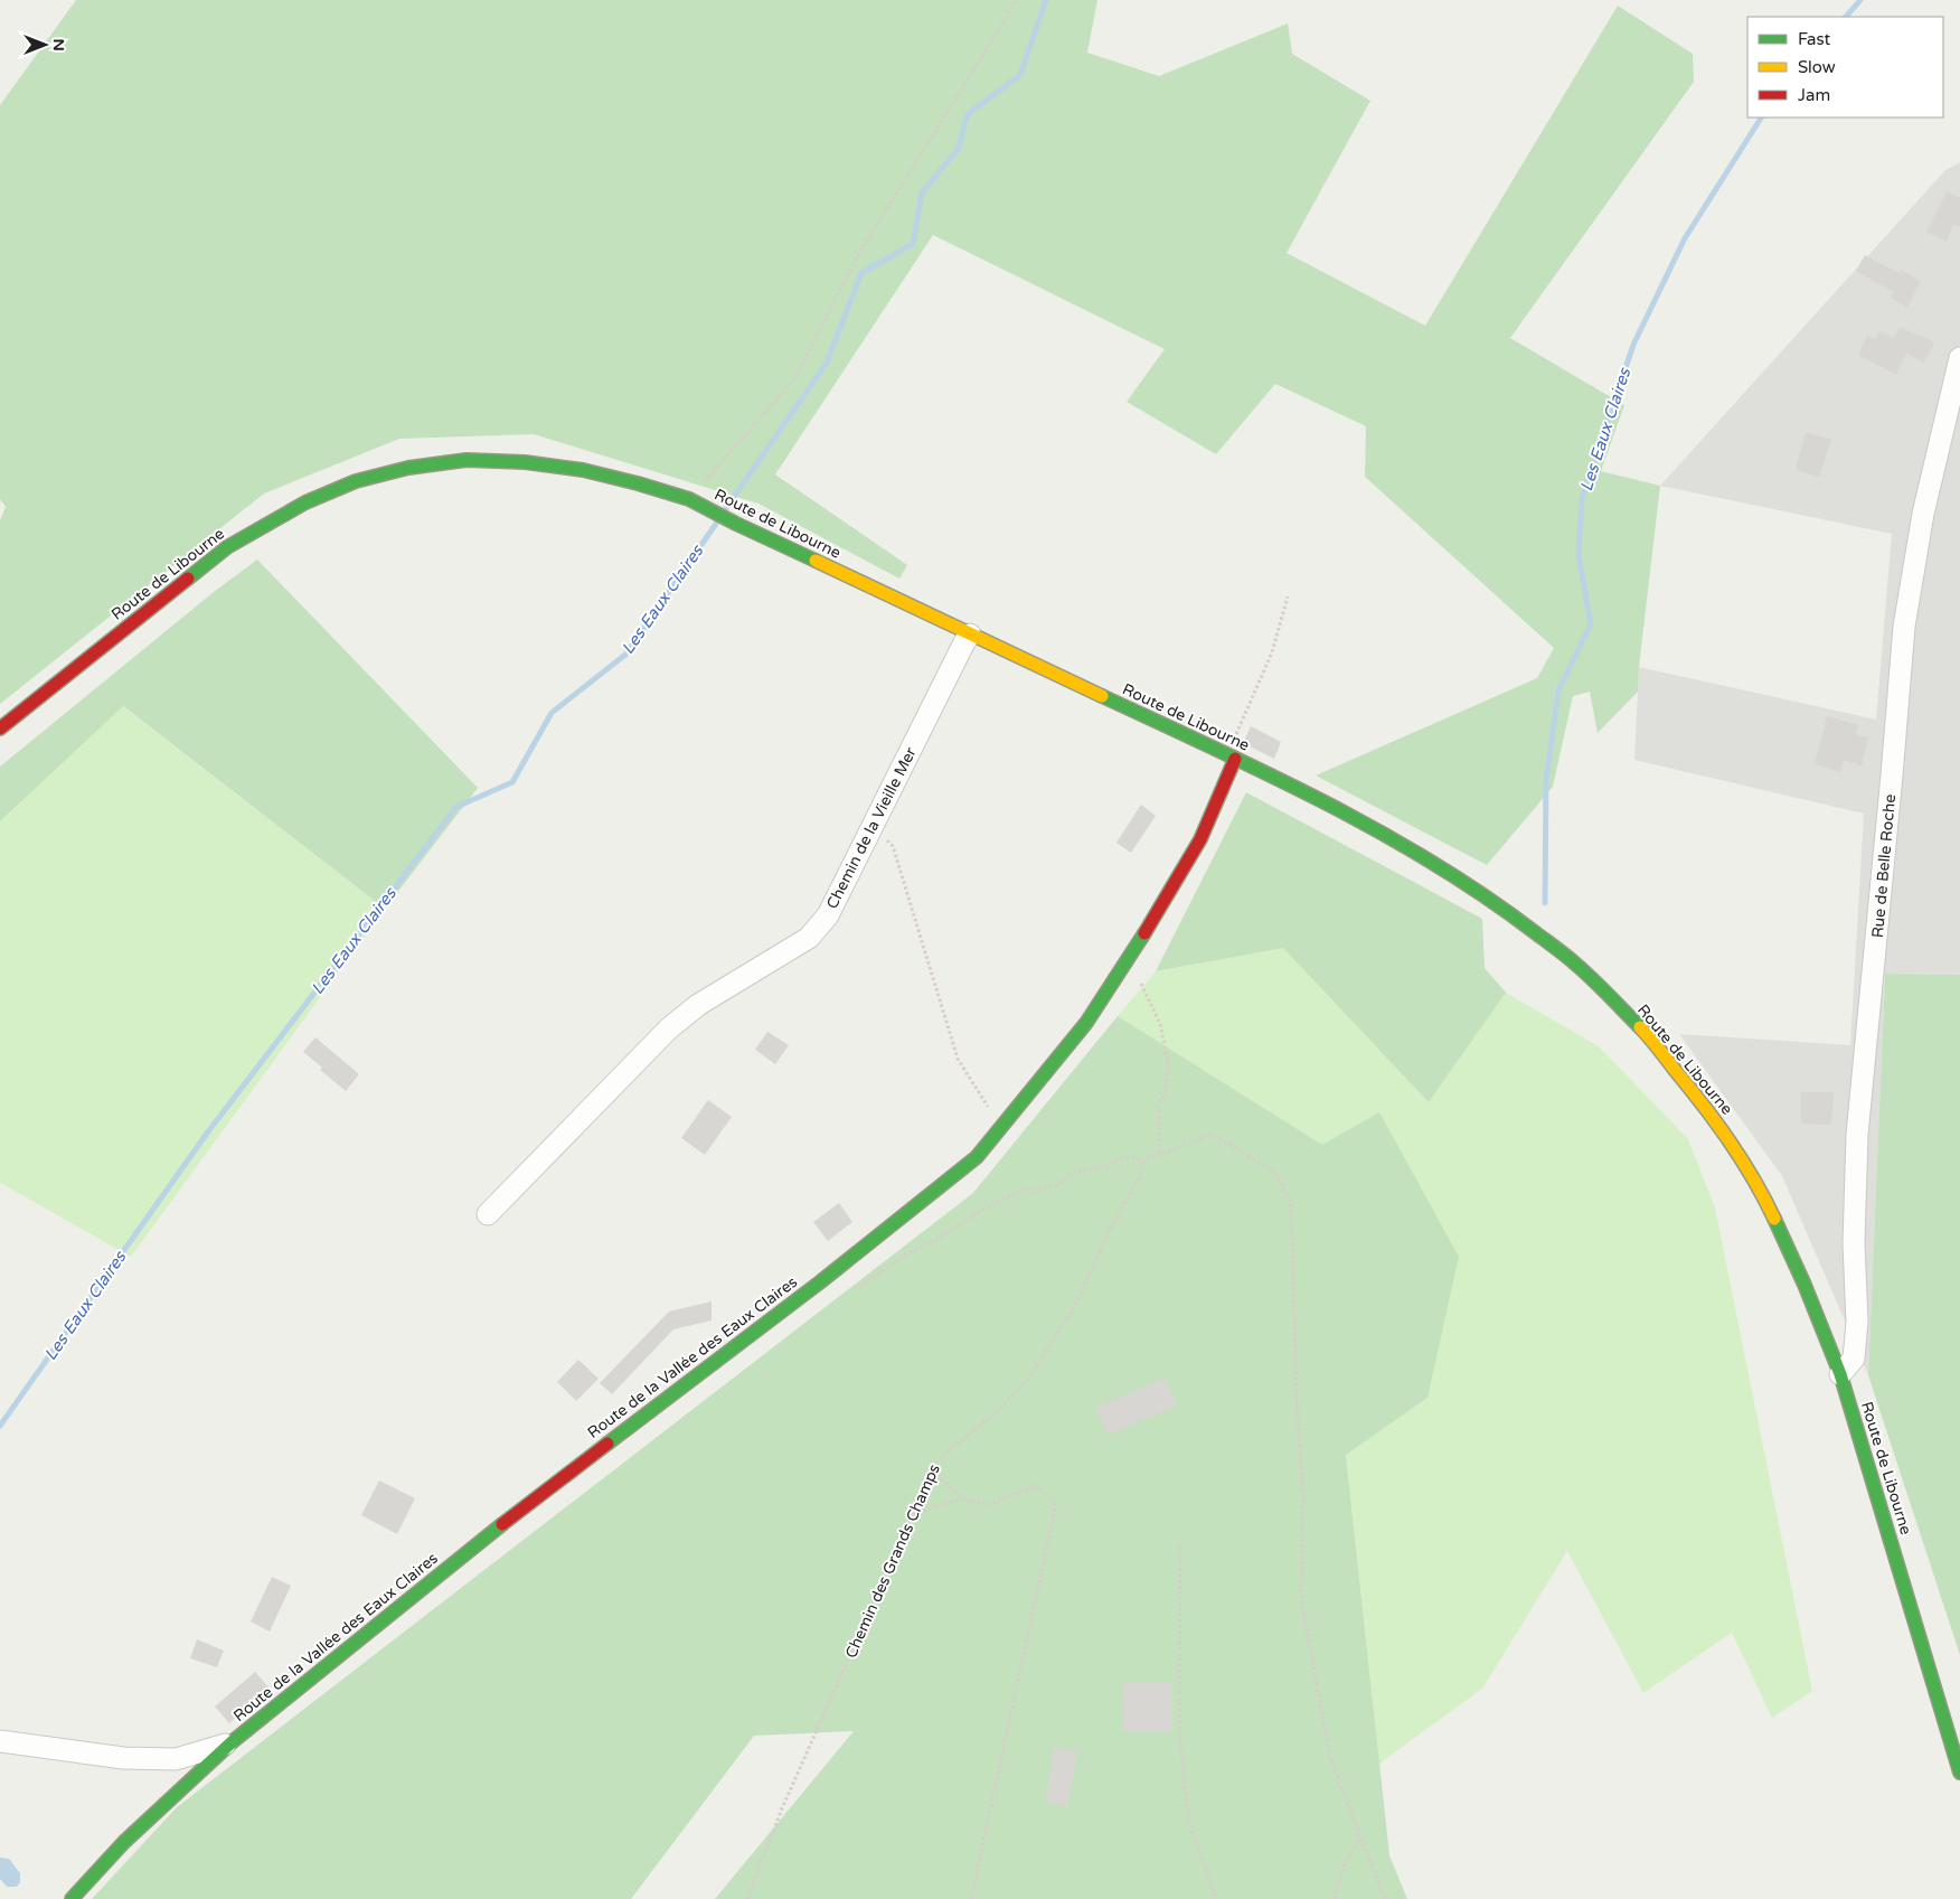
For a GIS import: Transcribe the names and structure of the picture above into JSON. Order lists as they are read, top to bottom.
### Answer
{
  "streets": {
    "main road": ["Route de Libourne", "Route de la Vallée des Eaux Claires"],
    "street": ["Chemin de la Vieille Mer", "Rue de Belle Roche"],
    "path": ["Chemin des Grands Champs"]
  },
  "crossings": [
    ["Route de Libourne", "Chemin de la Vieille Mer"],
    ["Route de Libourne", "Rue de Belle Roche"],
    ["Route de Libourne", "Route de la Vallée des Eaux Claires"]
  ],
  "water": ["Les Eaux Claires"],
  "legend": ["Fast", "Slow", "Jam"],
  "north": "right"
}
